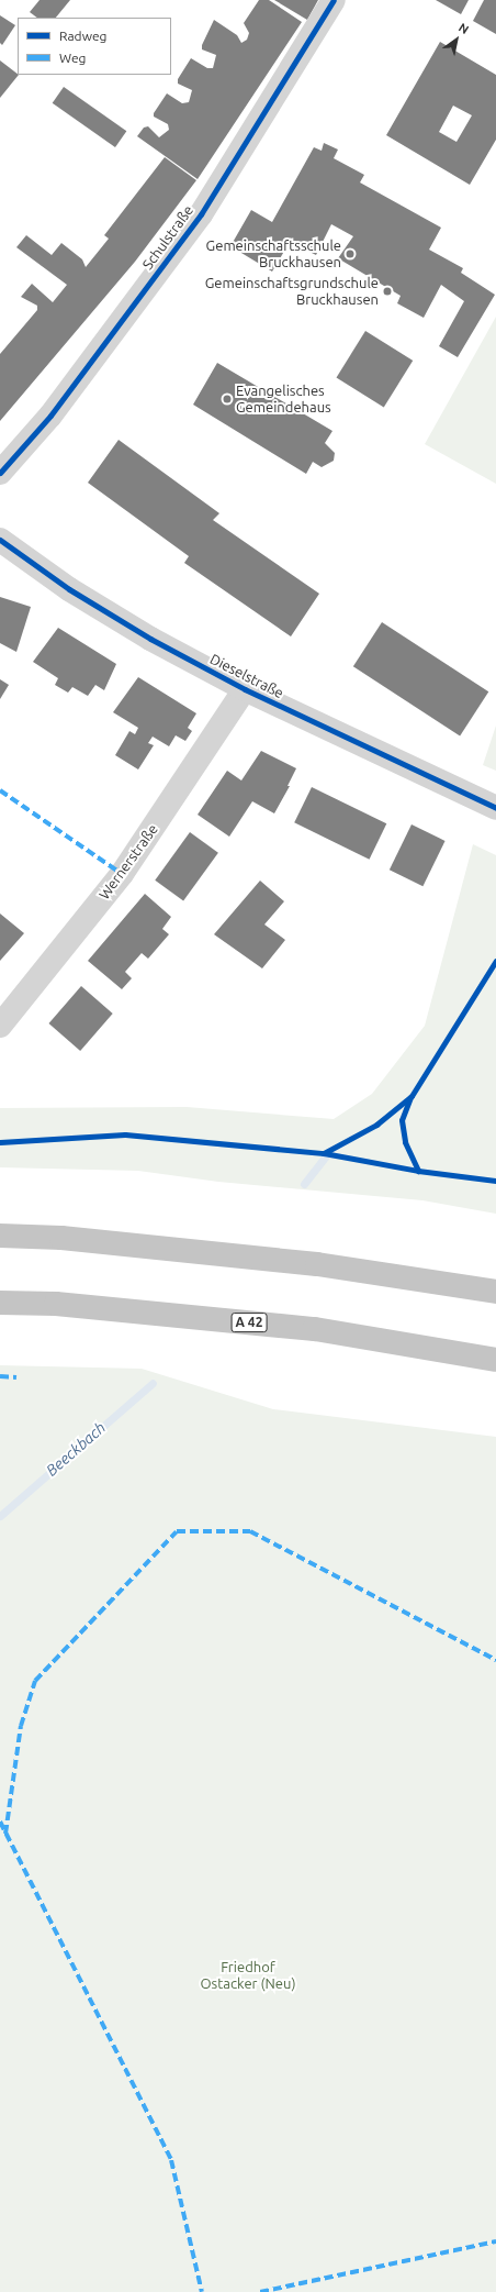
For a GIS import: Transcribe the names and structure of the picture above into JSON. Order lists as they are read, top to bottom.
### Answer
{
  "streets": {
    "highway": ["A 42"],
    "street": ["Schulstraße", "Dieselstraße", "Wernerstraße"]
  },
  "crossings": [
    ["Dieselstraße", "Wernerstraße"]
  ],
  "water": ["Beeckbach"],
  "parks": ["Friedhof Ostacker (Neu)"],
  "places": ["Gemeinschaftsschule Bruckhausen", "Gemeinschaftsgrundschule Bruckhausen", "Evangelisches Gemeindehaus"],
  "legend": ["Radweg", "Weg"],
  "north": "top right"
}
